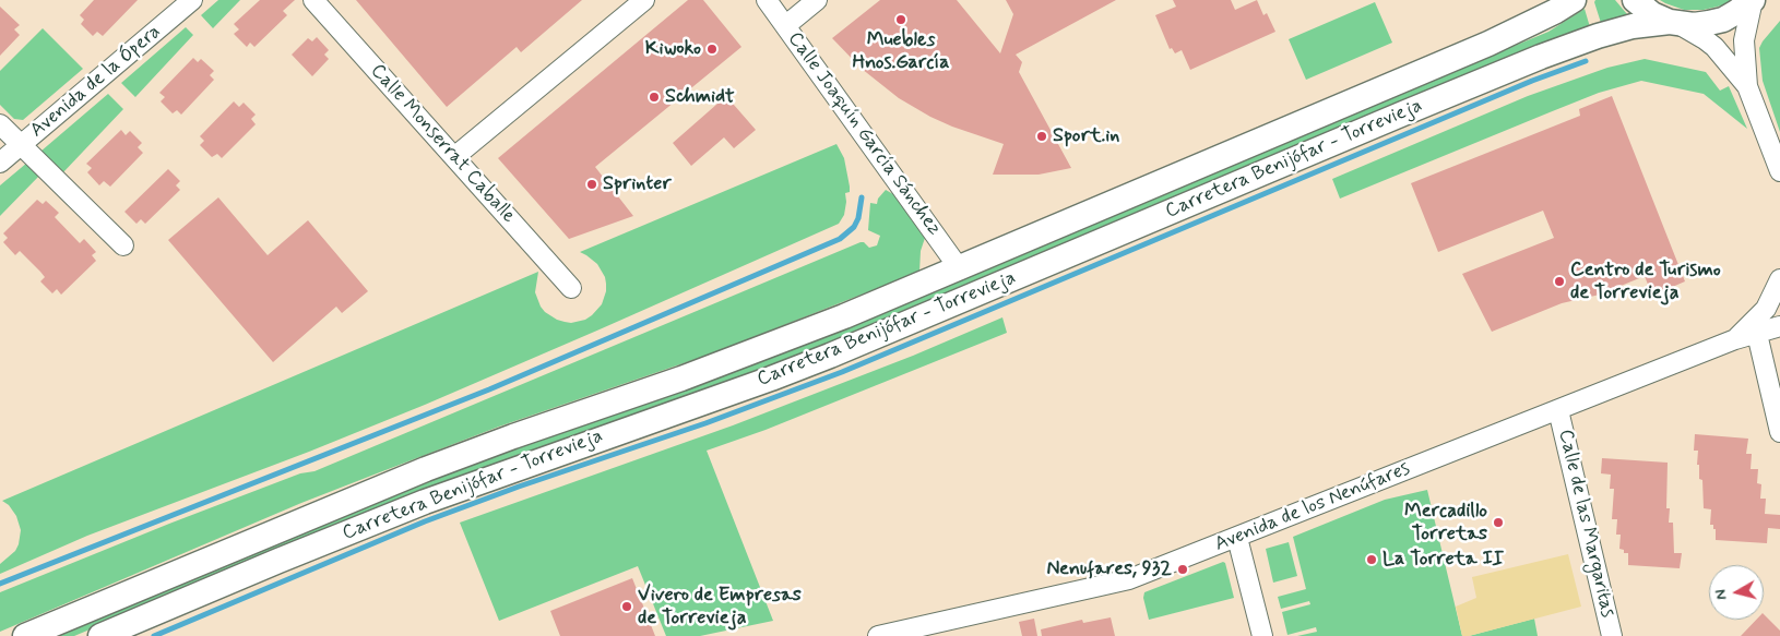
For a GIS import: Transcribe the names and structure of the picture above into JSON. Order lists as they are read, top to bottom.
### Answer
{
  "streets": {
    "main road": ["Carretera Benijófar - Torrevieja"],
    "street": [
      "Avenida de la Ópera",
      "Calle Joaquín García Sánchez",
      "Calle Monserrat Caballe",
      "Avenida de los Nenúfares",
      "Calle de las Margaritas"
    ]
  },
  "crossings": [
    ["Calle Joaquín García Sánchez", "Carretera Benijófar - Torrevieja"],
    ["Avenida de los Nenúfares", "Calle de las Margaritas"]
  ],
  "places": [
    "Muebles Hnos.García",
    "Kiwoko",
    "Schmidt",
    "Sport.in",
    "Sprinter",
    "Centro de Turismo de Torrevieja",
    "Mercadillo Torretas",
    "La Torreta II",
    "Nenufares, 932",
    "Vivero de Empresas de Torrevieja"
  ],
  "north": "left"
}
